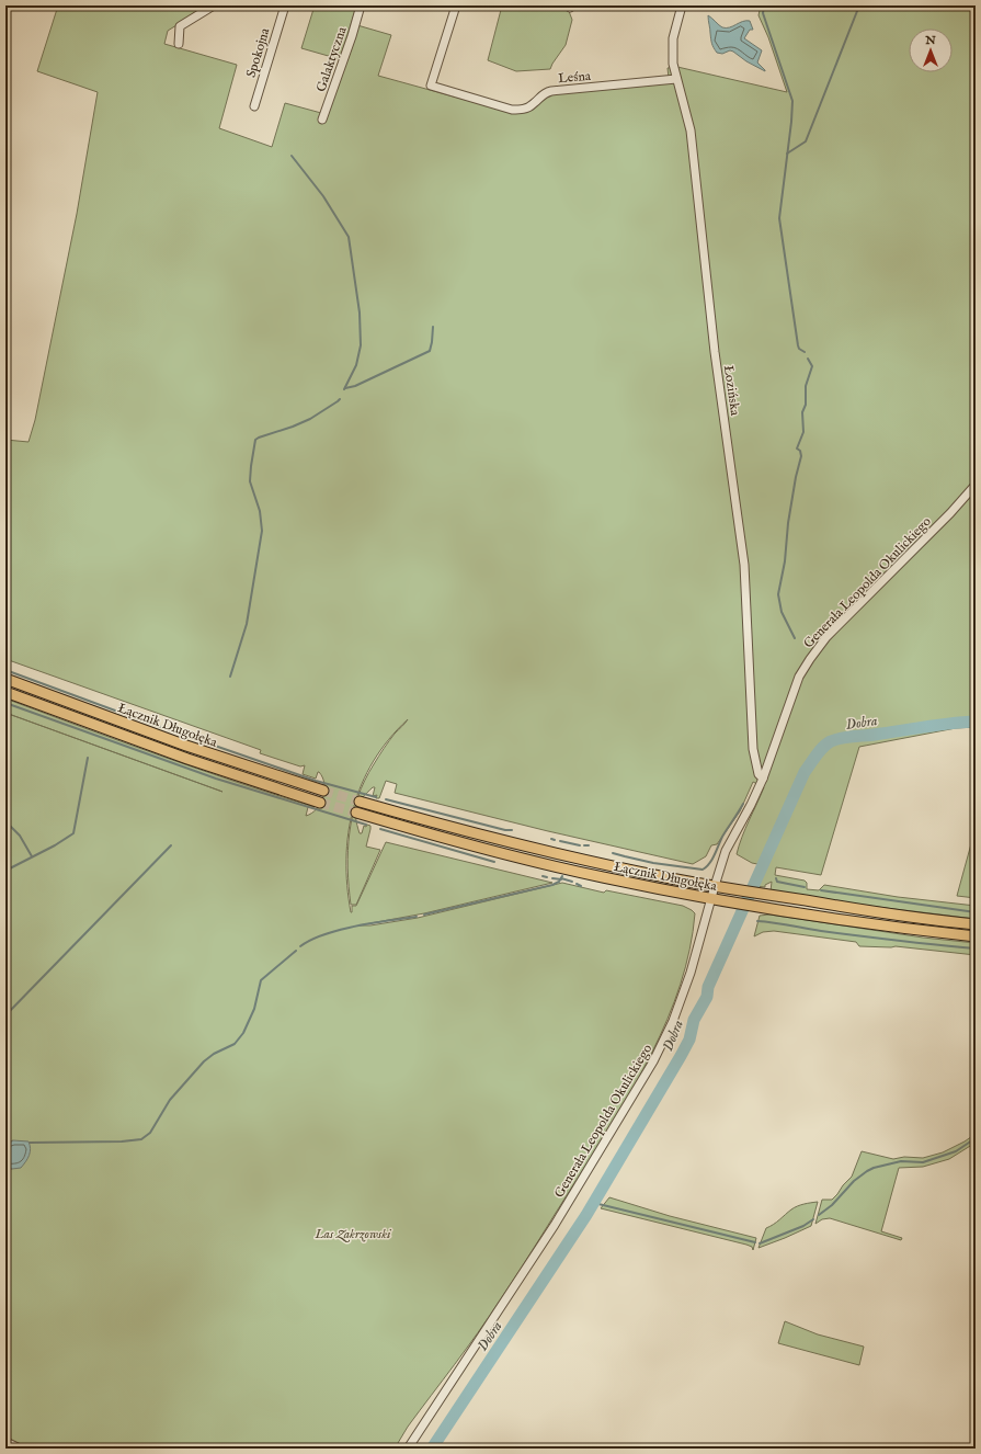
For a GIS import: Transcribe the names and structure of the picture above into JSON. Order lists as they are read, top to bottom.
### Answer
{
  "streets": {
    "main road": ["Łącznik Długołęka"],
    "street": [
      "Spokojna",
      "Galaktyczna",
      "Leśna",
      "Łozińska",
      "Generała Leopolda Okulickiego"
    ]
  },
  "crossings": [
    ["Leśna", "Łozińska"],
    ["Łozińska", "Generała Leopolda Okulickiego"],
    ["Generała Leopolda Okulickiego", "Łącznik Długołęka"]
  ],
  "water": ["Dobra"],
  "parks": ["Las Zakrzowski"],
  "north": "top"
}
